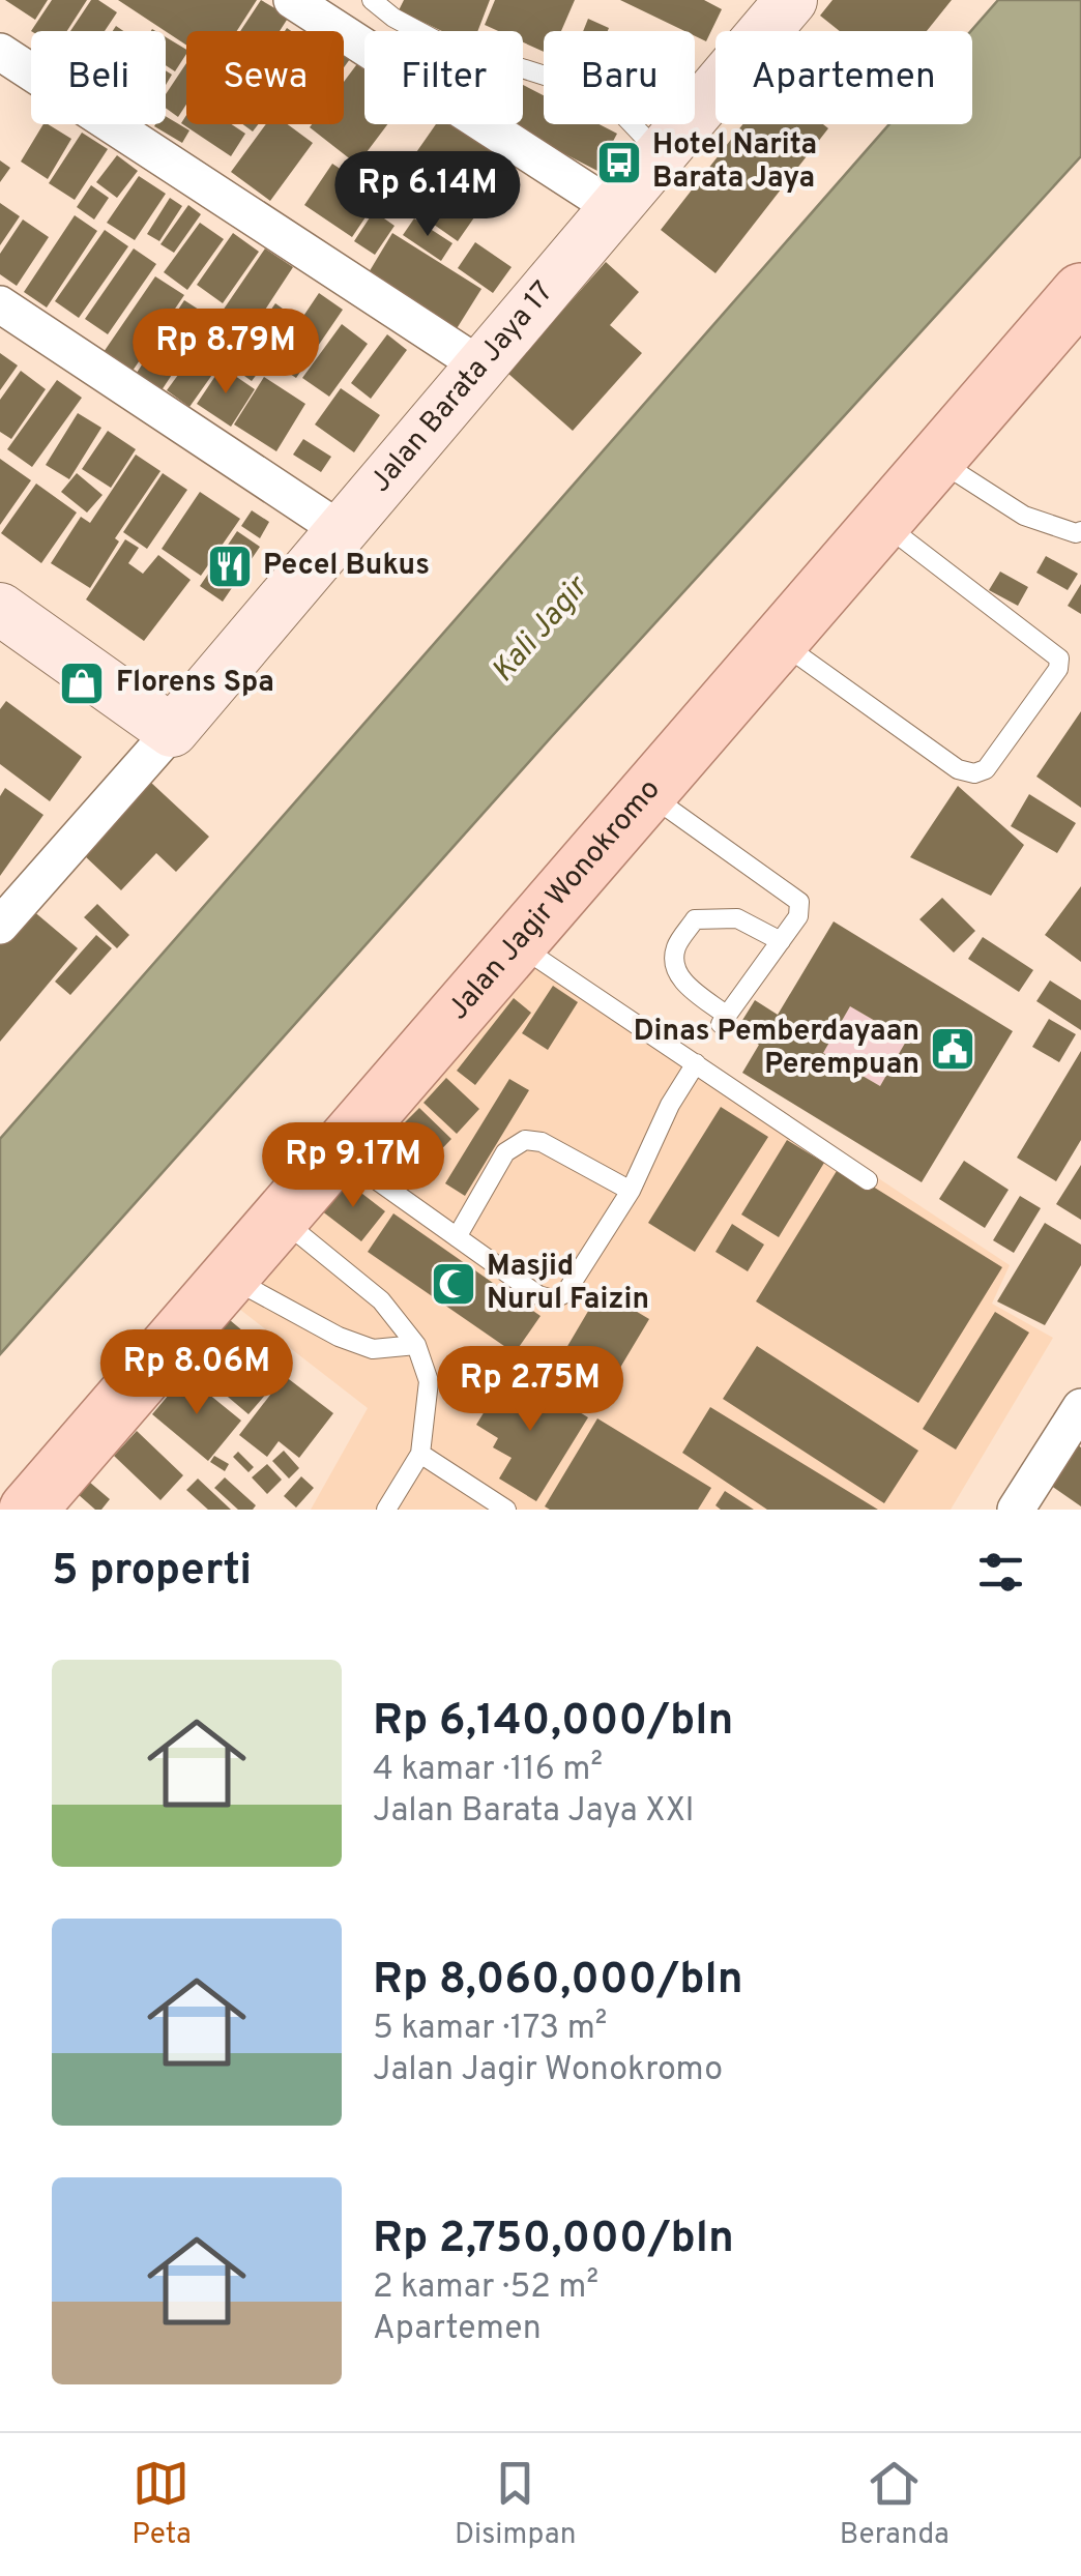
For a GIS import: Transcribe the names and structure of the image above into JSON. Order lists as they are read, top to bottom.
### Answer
{
  "streets": {
    "main road": ["Jalan Jagir Wonokromo"],
    "street": ["Jalan Barata Jaya 17"]
  },
  "water": ["Kali Jagir"],
  "places": {
    "bus stop": ["Hotel Narita Barata Jaya"],
    "restaurant": ["Pecel Bukus"],
    "shop": ["Florens Spa"],
    "public building": ["Dinas Pemberdayaan Perempuan"],
    "mosque": ["Masjid Nurul Faizin"]
  },
  "page": {
    "chip": [
      "Beli",
      "Sewa",
      "Filter",
      "Baru",
      "Apartemen"
    ],
    "price": [
      "Rp 6.14M",
      "Rp 8.79M",
      "Rp 9.17M",
      "Rp 8.06M",
      "Rp 2.75M"
    ],
    "heading": "5 properti",
    "list": [
      {
        "name": "Rp 6,140,000/bln",
        "note": "4 kamar · 116 m² · Jalan Barata Jaya XXI"
      },
      {
        "name": "Rp 8,060,000/bln",
        "note": "5 kamar · 173 m² · Jalan Jagir Wonokromo"
      },
      {
        "name": "Rp 2,750,000/bln",
        "note": "2 kamar · 52 m² · Apartemen"
      }
    ],
    "tabs": ["Peta", "Disimpan", "Beranda"]
  }
}
